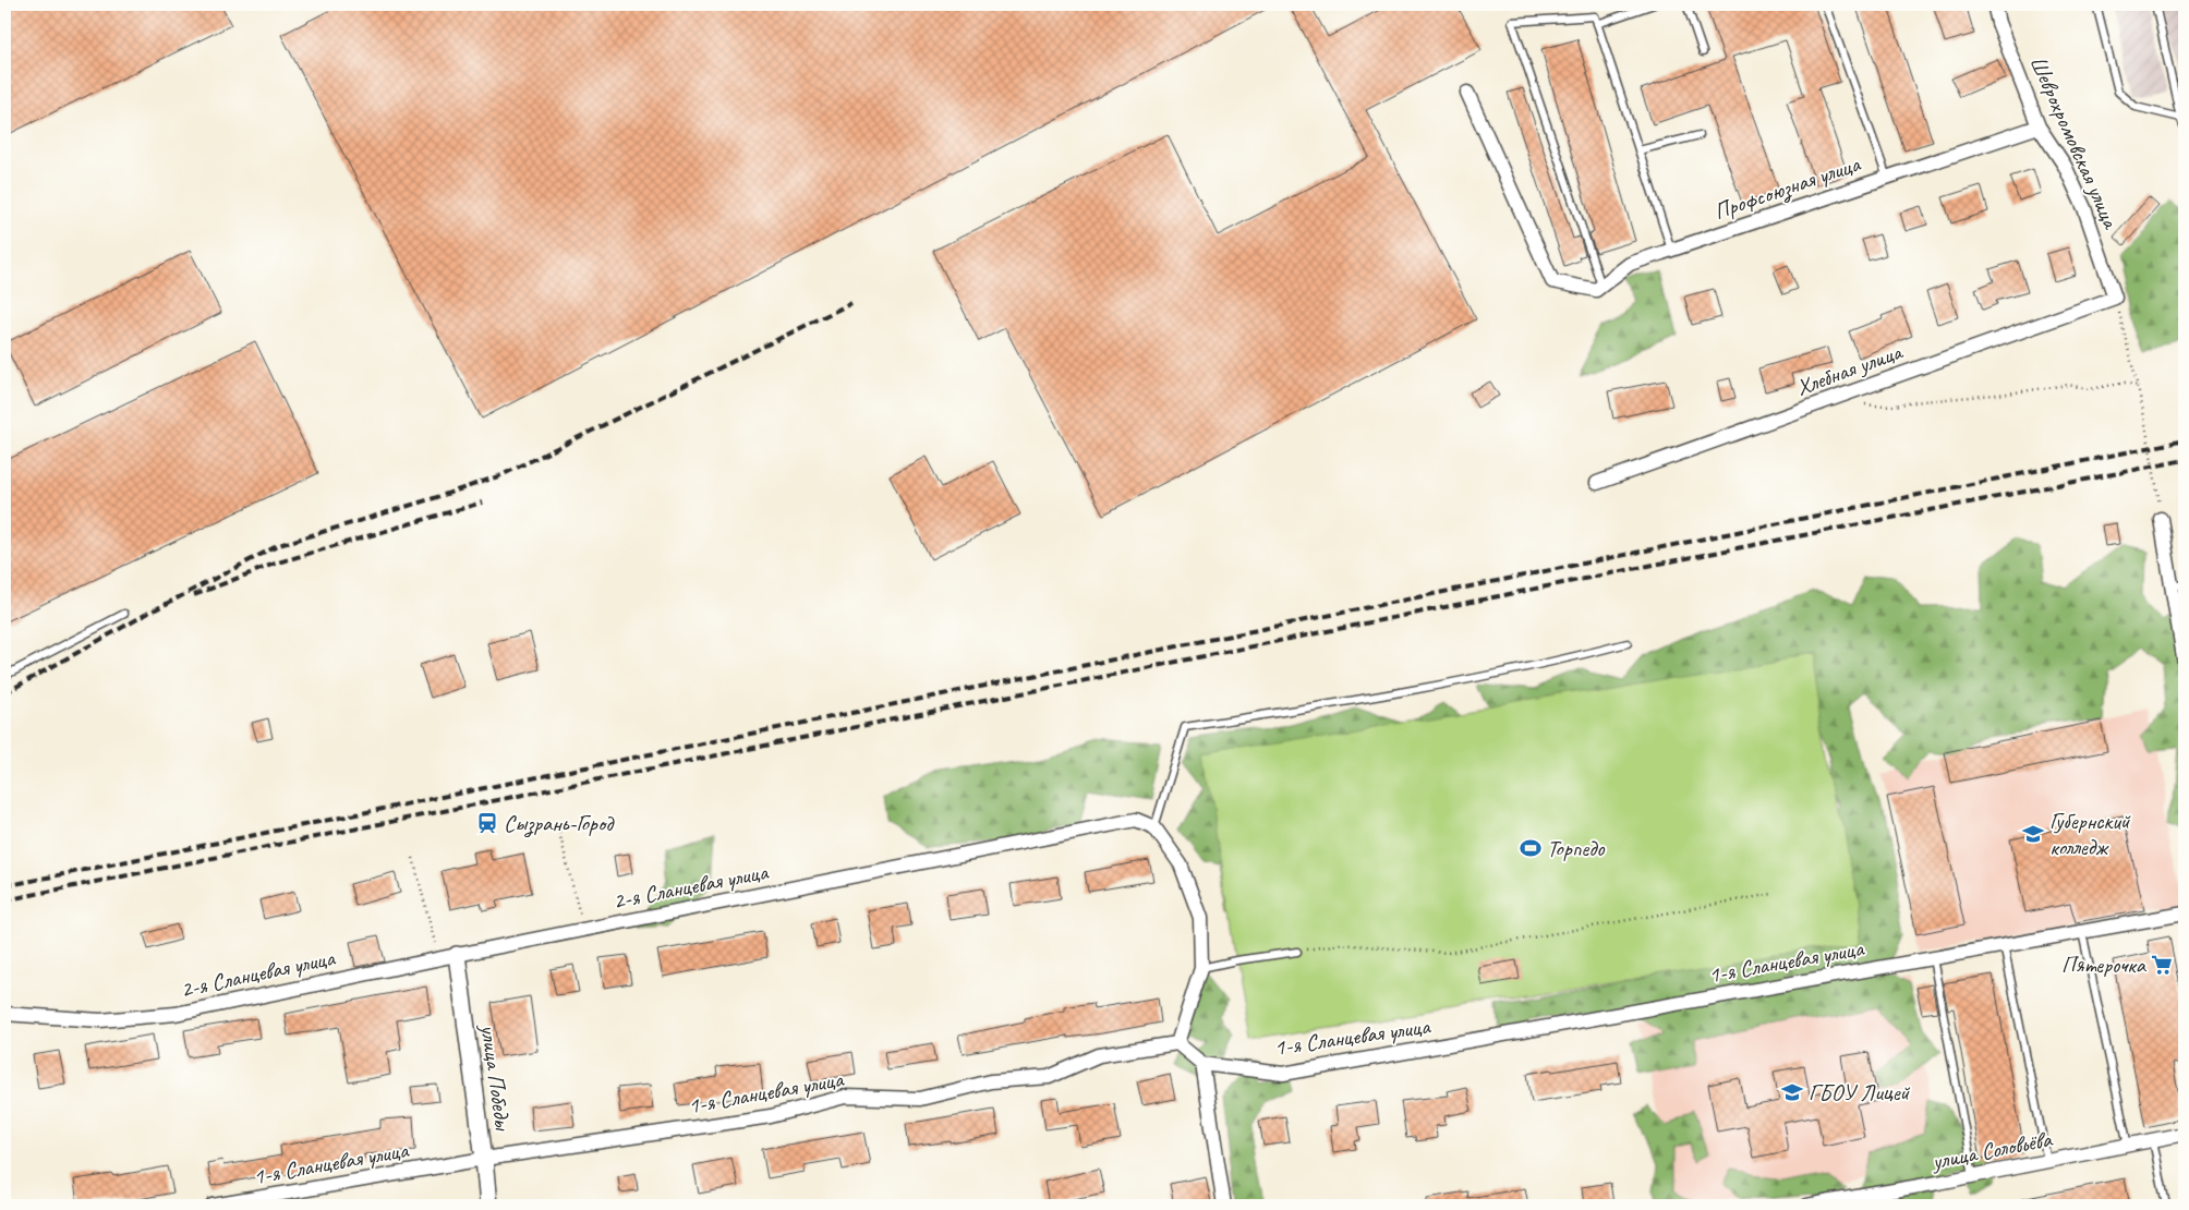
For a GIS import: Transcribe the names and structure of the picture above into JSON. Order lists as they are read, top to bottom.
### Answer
{
  "streets": {
    "street": [
      "Шеврохромовская улица",
      "Профсоюзная улица",
      "Хлебная улица",
      "2-я Сланцевая улица",
      "1-я Сланцевая улица",
      "улица Победы",
      "улица Соловьёва"
    ]
  },
  "crossings": [
    ["Шеврохромовская улица", "Профсоюзная улица"],
    ["Шеврохромовская улица", "Хлебная улица"],
    ["2-я Сланцевая улица", "улица Победы"],
    ["1-я Сланцевая улица", "улица Победы"]
  ],
  "places": {
    "station": ["Сызрань-Город"],
    "school or university": ["Губернский колледж", "ГБОУ Лицей"],
    "sports": ["Торпедо"],
    "supermarket": ["Пятерочка"]
  }
}
